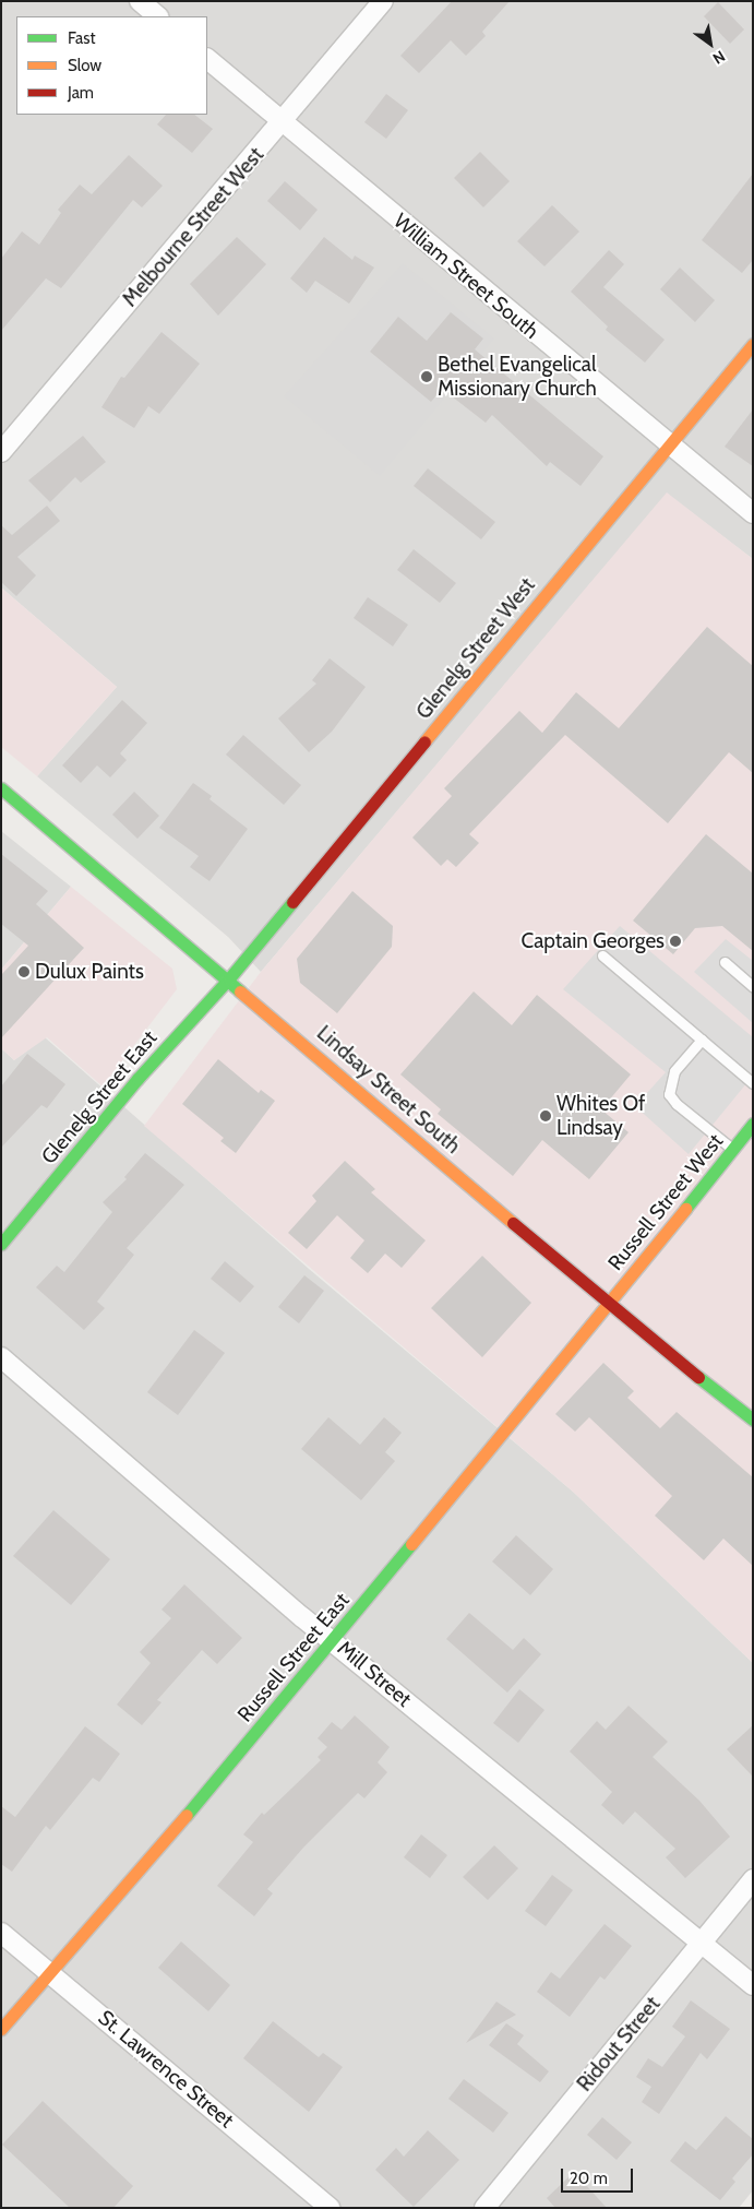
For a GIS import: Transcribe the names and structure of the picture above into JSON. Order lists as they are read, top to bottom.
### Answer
{
  "streets": {
    "street": [
      "Melbourne Street West",
      "William Street South",
      "Glenelg Street West",
      "Lindsay Street South",
      "Glenelg Street East",
      "Russell Street West",
      "Russell Street East",
      "Mill Street",
      "Ridout Street",
      "St. Lawrence Street"
    ]
  },
  "crossings": [
    ["Melbourne Street West", "William Street South"],
    ["William Street South", "Glenelg Street West"],
    ["Glenelg Street West", "Lindsay Street South"],
    ["Glenelg Street West", "Glenelg Street East"],
    ["Lindsay Street South", "Glenelg Street East"],
    ["Lindsay Street South", "Russell Street West"],
    ["Lindsay Street South", "Russell Street East"],
    ["Russell Street West", "Russell Street East"],
    ["Russell Street East", "Mill Street"],
    ["Russell Street East", "St. Lawrence Street"],
    ["Mill Street", "Ridout Street"]
  ],
  "places": [
    "Bethel Evangelical Missionary Church",
    "Captain Georges",
    "Dulux Paints",
    "Whites Of Lindsay"
  ],
  "legend": ["Fast", "Slow", "Jam"],
  "scale_bar": "20 m",
  "north": "bottom right"
}
